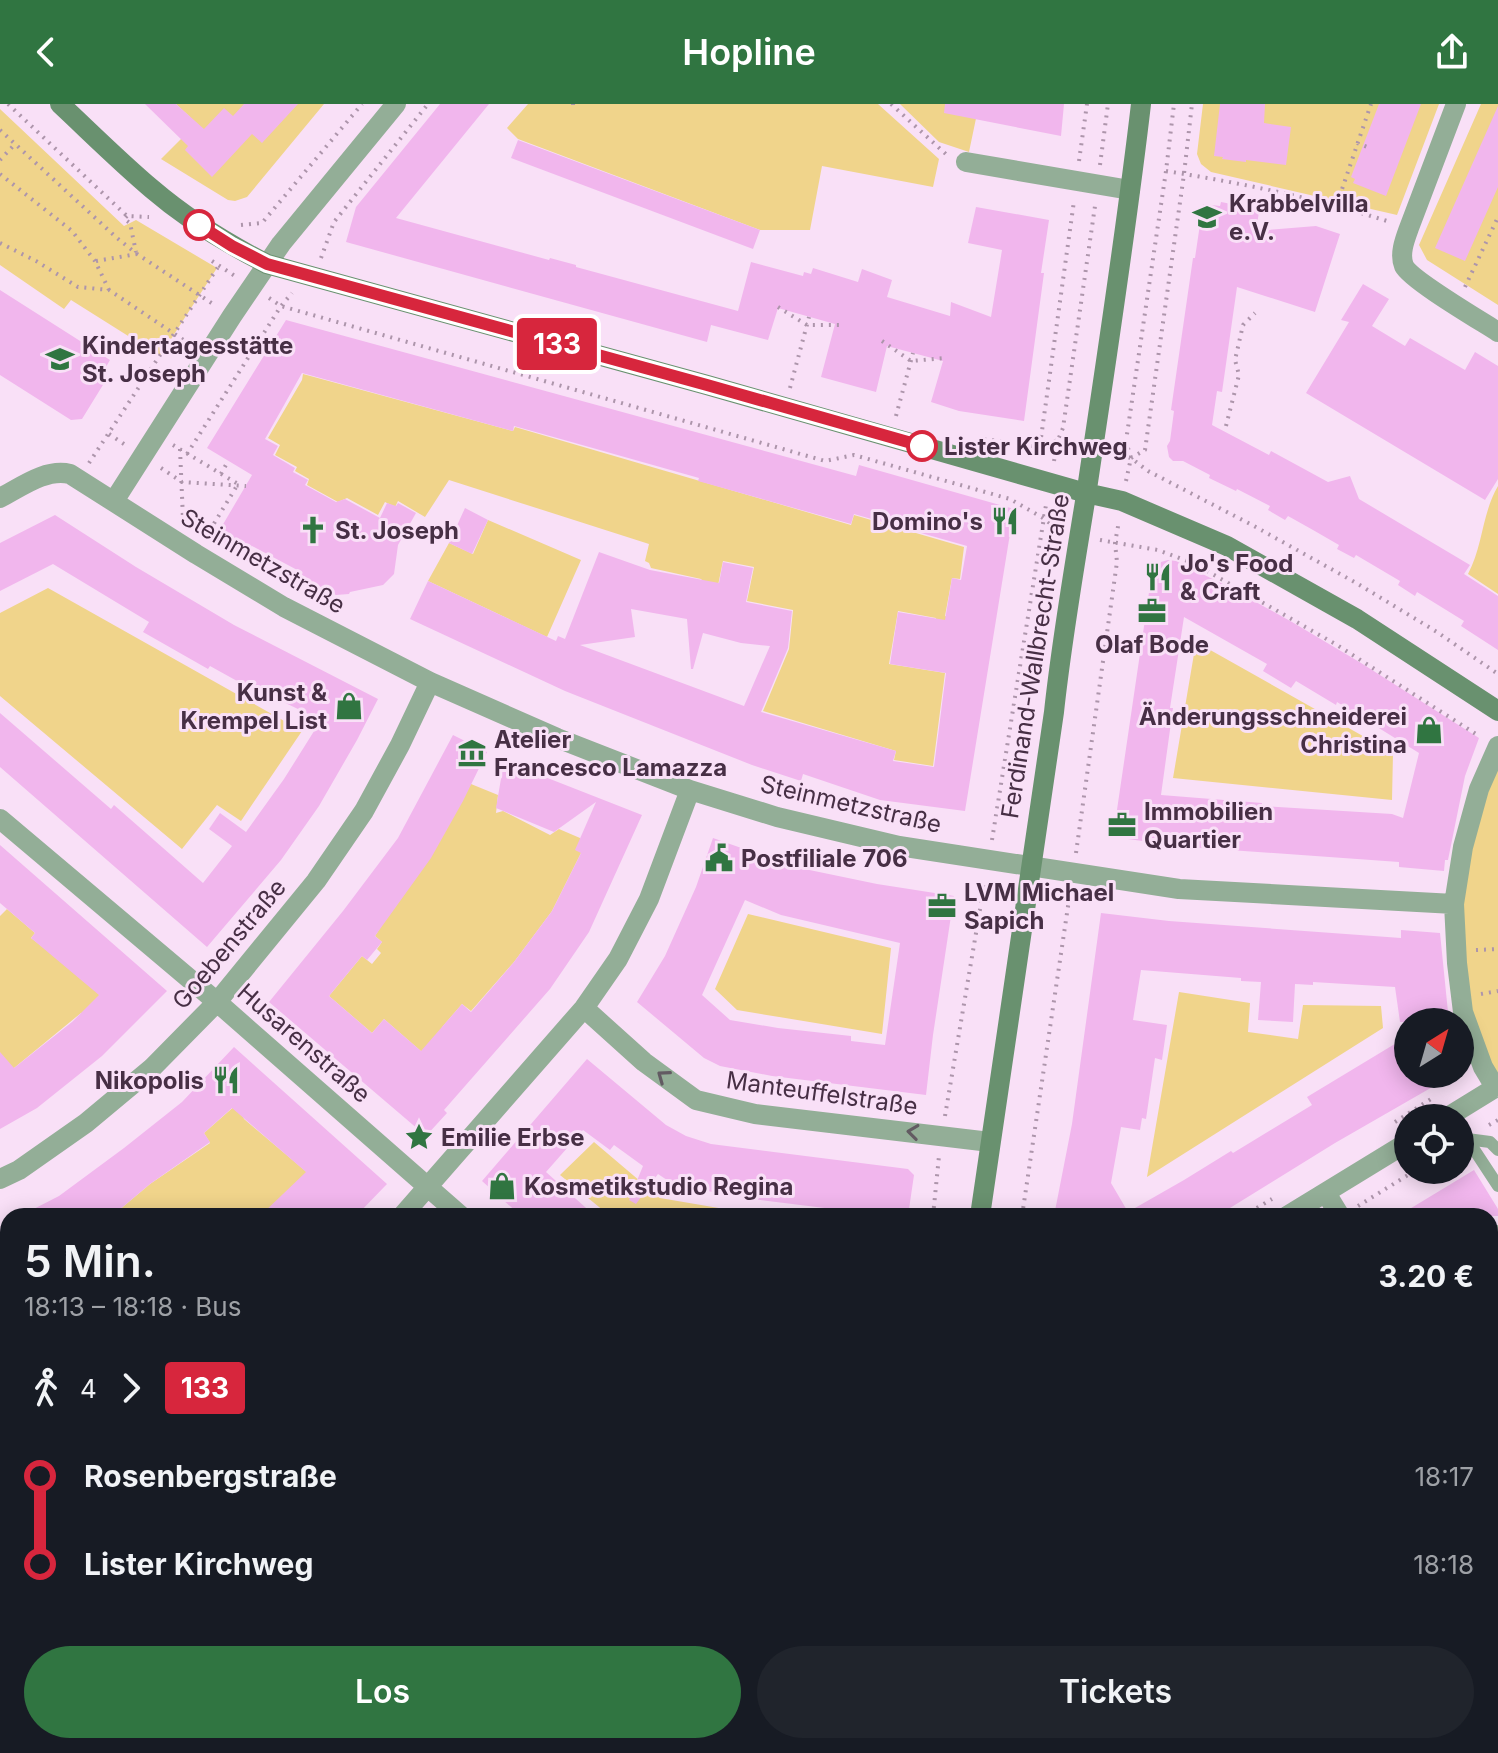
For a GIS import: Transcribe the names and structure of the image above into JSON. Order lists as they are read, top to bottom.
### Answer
{
  "streets": {
    "street": [
      "Steinmetzstraße",
      "Ferdinand-Wallbrecht-Straße",
      "Goebenstraße",
      "Husarenstraße",
      "Manteuffelstraße"
    ]
  },
  "crossings": [
    ["Steinmetzstraße", "Ferdinand-Wallbrecht-Straße"],
    ["Steinmetzstraße", "Goebenstraße"],
    ["Ferdinand-Wallbrecht-Straße", "Manteuffelstraße"],
    ["Goebenstraße", "Husarenstraße"]
  ],
  "one_way": ["Manteuffelstraße"],
  "places": {
    "school or university": ["Krabbelvilla e.V.", "Kindertagesstätte St. Joseph"],
    "other": ["Lister Kirchweg"],
    "restaurant": ["Domino's", "Jo's Food & Craft", "Nikopolis"],
    "church": ["St. Joseph"],
    "office": ["Olaf Bode", "Immobilien Quartier", "LVM Michael Sapich"],
    "shop": ["Kunst & Krempel List", "Änderungsschneiderei Christina", "Kosmetikstudio Regina"],
    "museum": ["Atelier Francesco Lamazza"],
    "public building": ["Postfiliale 706"],
    "place": ["Emilie Erbse"]
  },
  "lines": ["bus line 133"],
  "north": "top right",
  "page": {
    "header": "Hopline",
    "on_map": "133",
    "heading": ["5 Min.", "18:13 – 18:18 · Bus", "3.20 €"],
    "legs": ["4", "133"],
    "list": [
      {
        "name": "Rosenbergstraße",
        "value": "18:17"
      },
      {
        "name": "Lister Kirchweg",
        "value": "18:18"
      }
    ],
    "buttons": ["Los", "Tickets"]
  }
}
